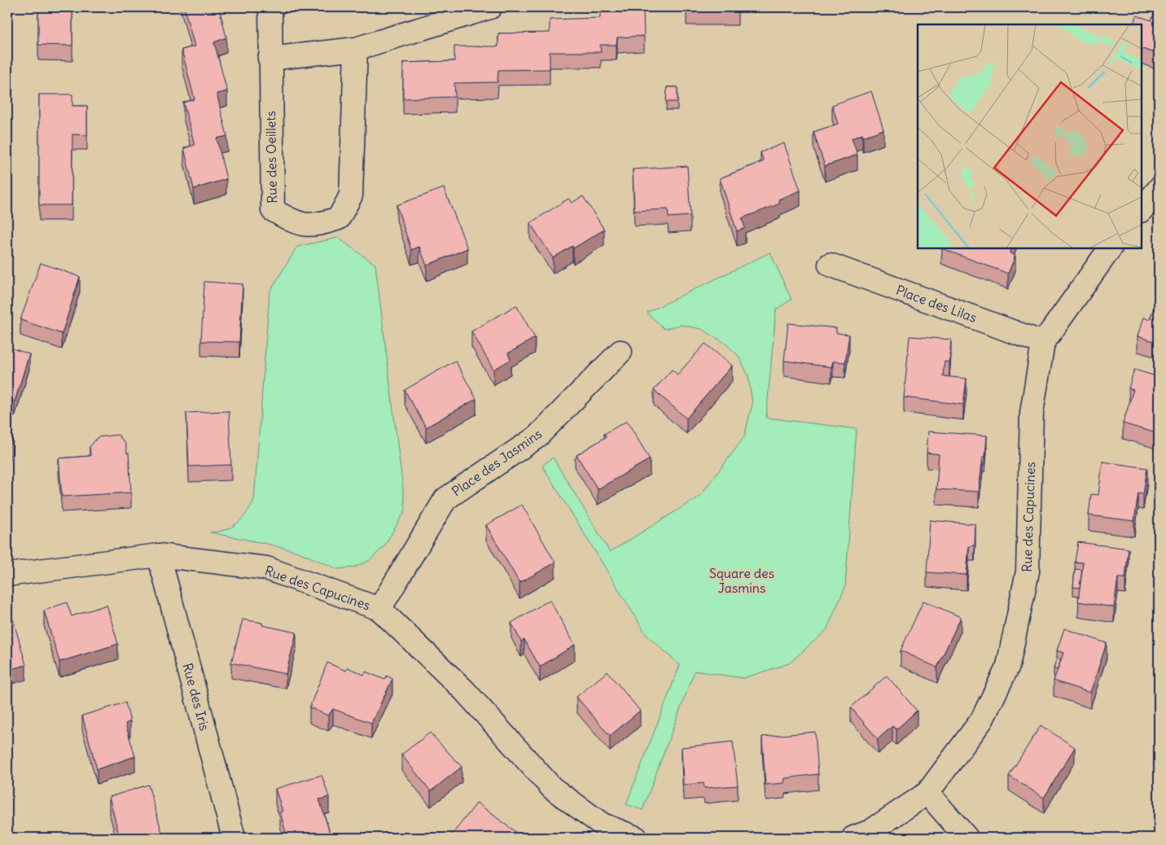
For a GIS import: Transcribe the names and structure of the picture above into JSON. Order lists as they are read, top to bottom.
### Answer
{
  "streets": {
    "street": [
      "Rue des Oeillets",
      "Place des Lilas",
      "Place des Jasmins",
      "Rue des Capucines",
      "Rue des Iris"
    ]
  },
  "crossings": [
    ["Place des Lilas", "Rue des Capucines"],
    ["Place des Jasmins", "Rue des Capucines"],
    ["Rue des Capucines", "Rue des Iris"]
  ],
  "parks": ["Square des Jasmins"]
}
